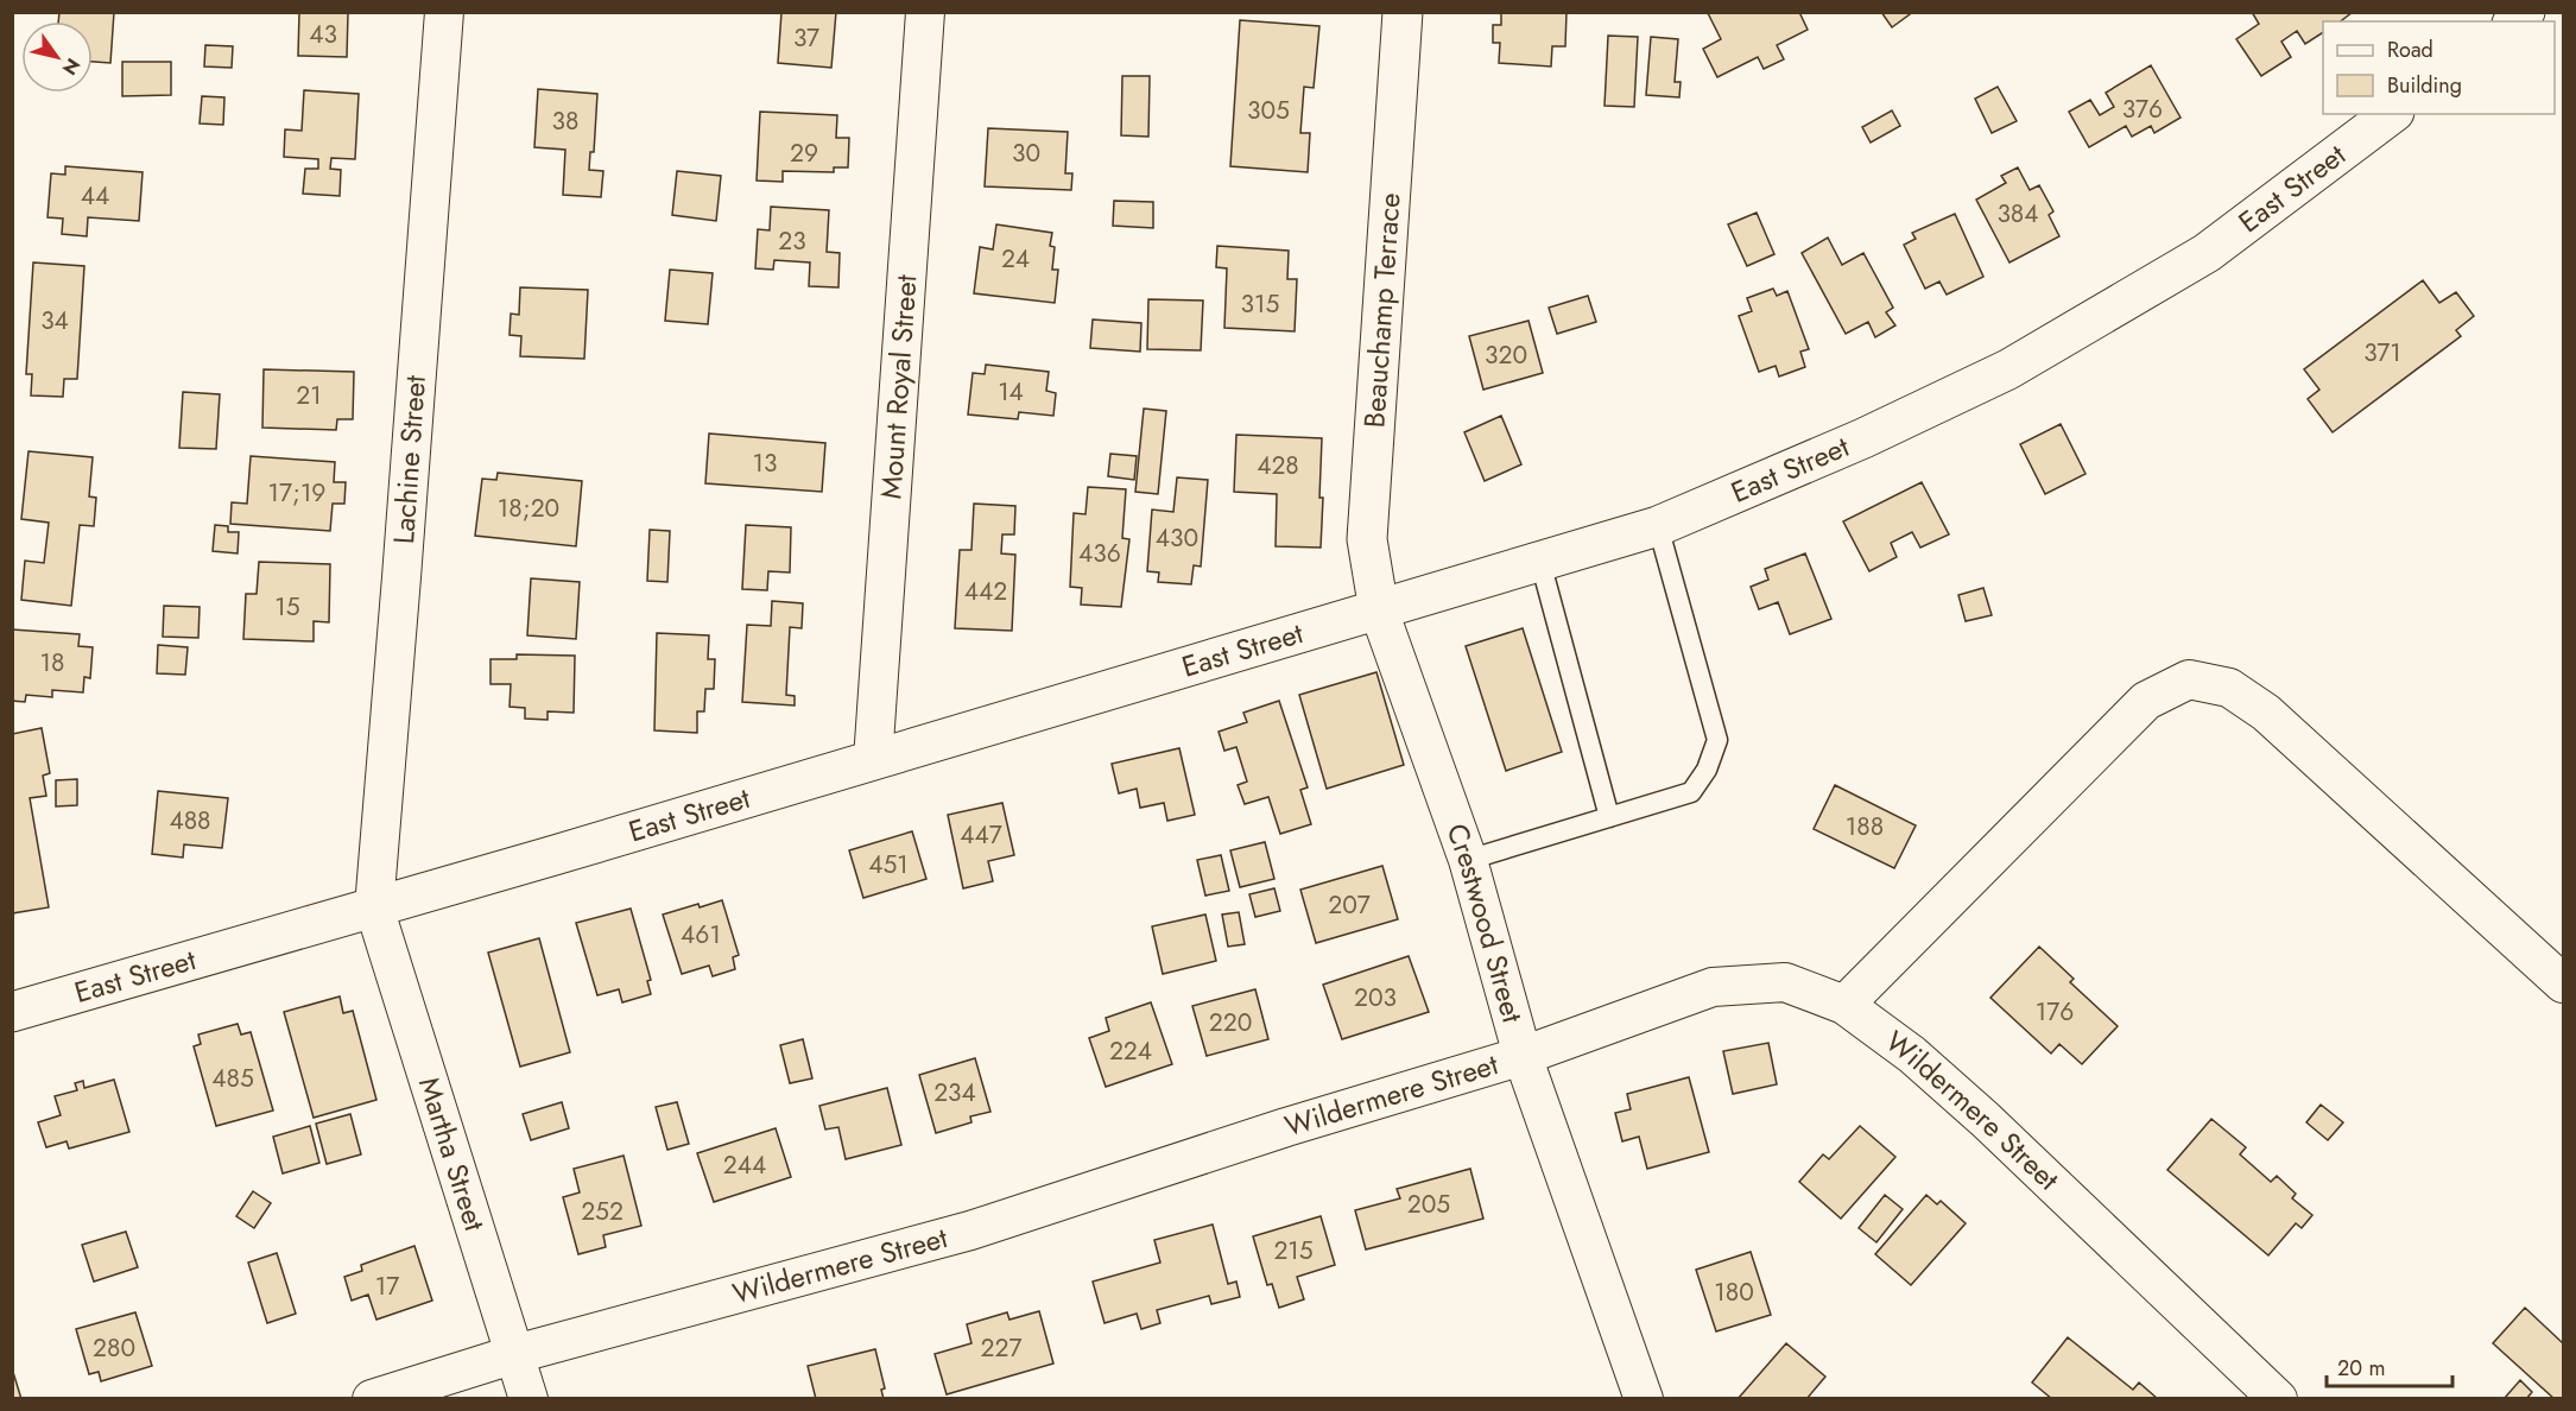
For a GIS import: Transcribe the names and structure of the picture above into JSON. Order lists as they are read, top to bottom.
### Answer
{
  "streets": {
    "main road": ["East Street", "Beauchamp Terrace"],
    "street": [
      "Mount Royal Street",
      "Lachine Street",
      "Crestwood Street",
      "Wildermere Street",
      "Martha Street"
    ]
  },
  "crossings": [
    ["East Street", "Beauchamp Terrace"],
    ["East Street", "Mount Royal Street"],
    ["East Street", "Lachine Street"],
    ["East Street", "Crestwood Street"],
    ["East Street", "Martha Street"],
    ["Beauchamp Terrace", "Crestwood Street"],
    ["Lachine Street", "Martha Street"],
    ["Crestwood Street", "Wildermere Street"],
    ["Wildermere Street", "Martha Street"]
  ],
  "house_numbers": [
    "43",
    "37",
    "376",
    "305",
    "38",
    "29",
    "30",
    "44",
    "384",
    "23",
    "24",
    "315",
    "34",
    "371",
    "320",
    "14",
    "21",
    "13",
    "428",
    "17;19",
    "18;20",
    "430",
    "436",
    "442",
    "15",
    "18",
    "488",
    "188",
    "447",
    "451",
    "207",
    "461",
    "203",
    "176",
    "220",
    "224",
    "485",
    "234",
    "244",
    "205",
    "252",
    "215",
    "17",
    "180",
    "280",
    "227"
  ],
  "legend": ["Road", "Building"],
  "scale_bar": "20 m",
  "north": "bottom right"
}
